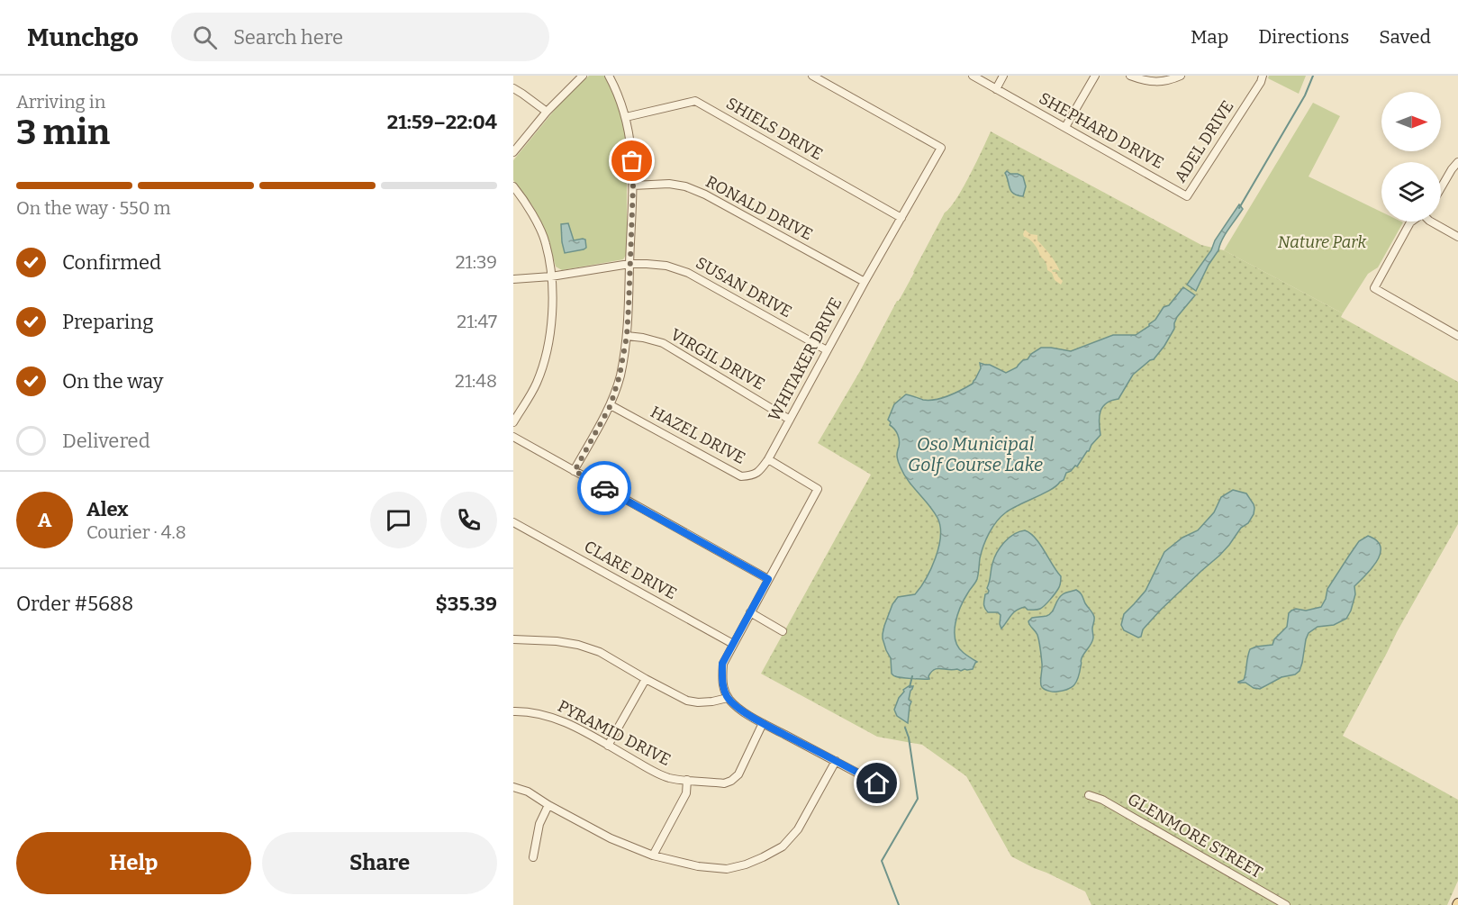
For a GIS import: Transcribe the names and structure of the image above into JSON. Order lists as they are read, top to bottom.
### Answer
{
  "streets": {
    "street": [
      "SHIELS DRIVE",
      "SHEPHARD DRIVE",
      "ADEL DRIVE",
      "RONALD DRIVE",
      "SUSAN DRIVE",
      "VIRGIL DRIVE",
      "WHITAKER DRIVE",
      "HAZEL DRIVE",
      "CLARE DRIVE",
      "PYRAMID DRIVE",
      "GLENMORE STREET"
    ]
  },
  "crossings": [
    ["SHIELS DRIVE", "WHITAKER DRIVE"],
    ["SHEPHARD DRIVE", "ADEL DRIVE"],
    ["RONALD DRIVE", "WHITAKER DRIVE"],
    ["SUSAN DRIVE", "WHITAKER DRIVE"],
    ["VIRGIL DRIVE", "WHITAKER DRIVE"],
    ["WHITAKER DRIVE", "HAZEL DRIVE"]
  ],
  "water": ["Oso Municipal Golf Course Lake"],
  "parks": ["Nature Park"],
  "north": "right",
  "page": {
    "header": "Munchgo",
    "search": "Search here",
    "nav": ["Map", "Directions", "Saved"],
    "heading": ["3 min", "Arriving in", "21:59–22:04"],
    "panel": [
      "Alex",
      "Courier · 4.8",
      "Order #5688",
      "$35.39"
    ],
    "bar": "On the way · 550 m",
    "list": [
      ["Confirmed", "21:39"],
      ["Preparing", "21:47"],
      ["On the way", "21:48"],
      "Delivered"
    ],
    "round": "A",
    "buttons": ["Help", "Share"]
  }
}
